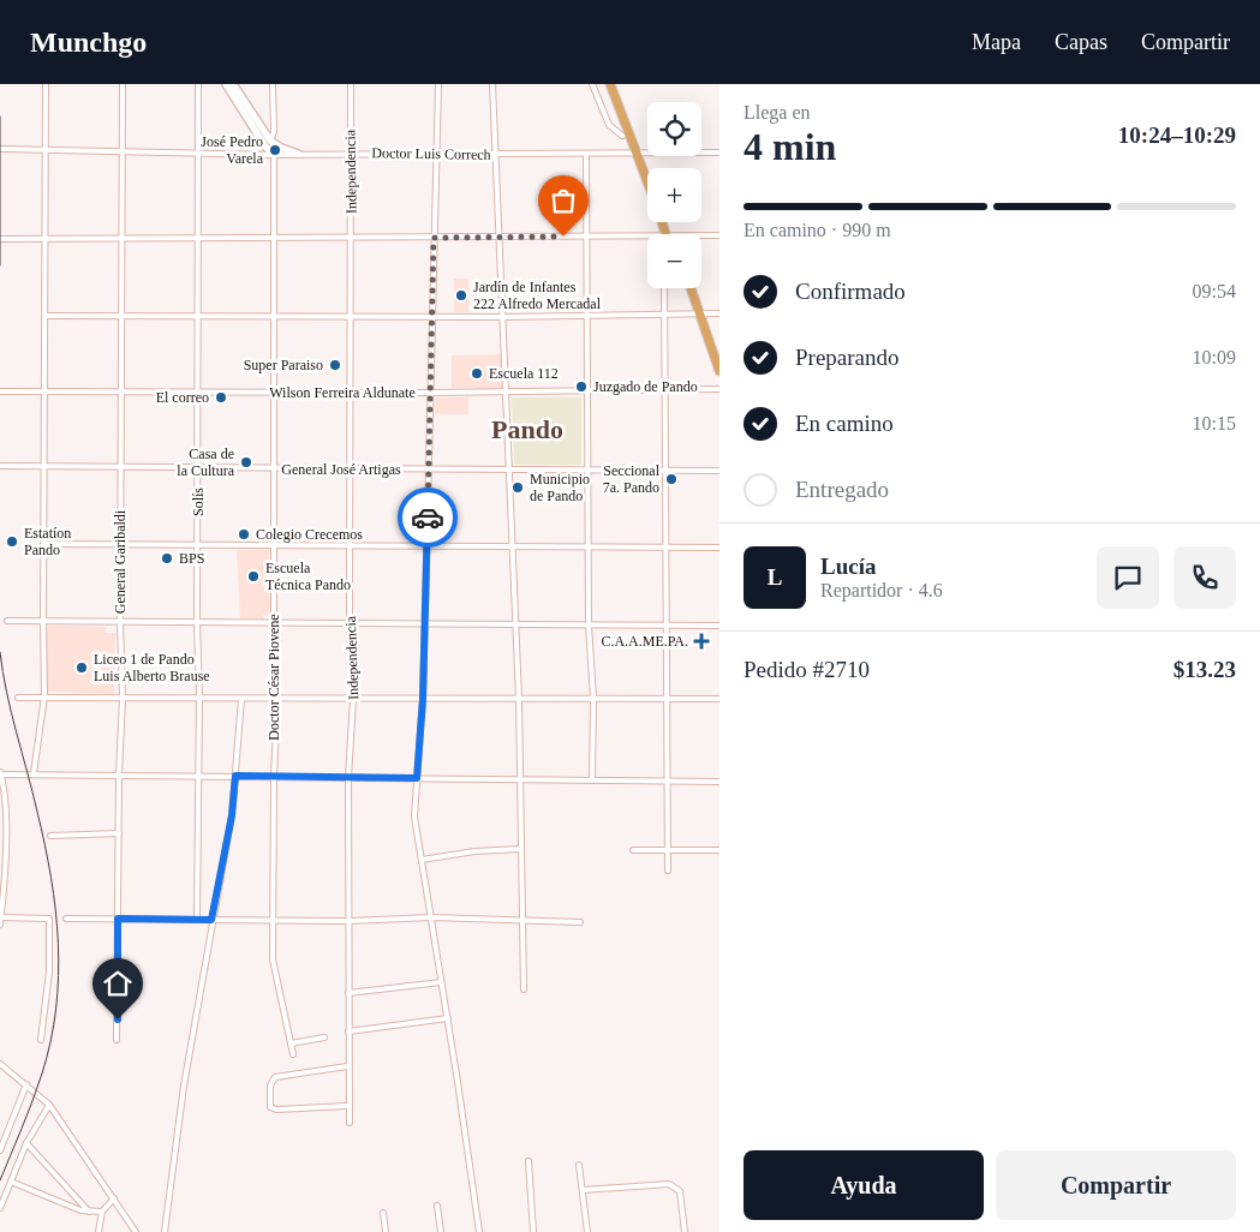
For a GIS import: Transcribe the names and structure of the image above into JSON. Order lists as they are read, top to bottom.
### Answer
{
  "streets": {
    "street": [
      "Doctor Luis Correch",
      "Independencia",
      "Wilson Ferreira Aldunate",
      "General José Artigas",
      "Solís",
      "General Garibaldi",
      "Doctor César Piovene"
    ]
  },
  "crossings": [
    ["Doctor Luis Correch", "Independencia"],
    ["Doctor Luis Correch", "Solís"],
    ["Doctor Luis Correch", "General Garibaldi"],
    ["Doctor Luis Correch", "Doctor César Piovene"],
    ["Independencia", "Wilson Ferreira Aldunate"],
    ["Independencia", "General José Artigas"],
    ["Wilson Ferreira Aldunate", "Solís"],
    ["Wilson Ferreira Aldunate", "General Garibaldi"],
    ["Wilson Ferreira Aldunate", "Doctor César Piovene"],
    ["General José Artigas", "Solís"],
    ["General José Artigas", "General Garibaldi"],
    ["General José Artigas", "Doctor César Piovene"]
  ],
  "districts": ["Pando"],
  "places": {
    "other": [
      "José Pedro Varela",
      "Jardín de Infantes 222 Alfredo Mercadal",
      "Super Paraiso",
      "Escuela 112",
      "Juzgado de Pando",
      "El correo",
      "Casa de la Cultura",
      "Seccional 7a. Pando",
      "Municipio de Pando",
      "Colegio Crecemos",
      "Estatíon Pando",
      "BPS",
      "Escuela Técnica Pando",
      "Liceo 1 de Pando Luis Alberto Brause"
    ],
    "health": ["C.A.A.ME.PA."]
  },
  "page": {
    "header": "Munchgo",
    "nav": ["Mapa", "Capas", "Compartir"],
    "heading": ["4 min", "Llega en", "10:24–10:29"],
    "panel": [
      "Lucía",
      "Repartidor · 4.6",
      "Pedido #2710",
      "$13.23"
    ],
    "map_buttons": ["+", "−"],
    "bar": "En camino · 990 m",
    "list": [
      ["Confirmado", "09:54"],
      ["Preparando", "10:09"],
      ["En camino", "10:15"],
      "Entregado"
    ],
    "round": "L",
    "buttons": ["Ayuda", "Compartir"]
  }
}
